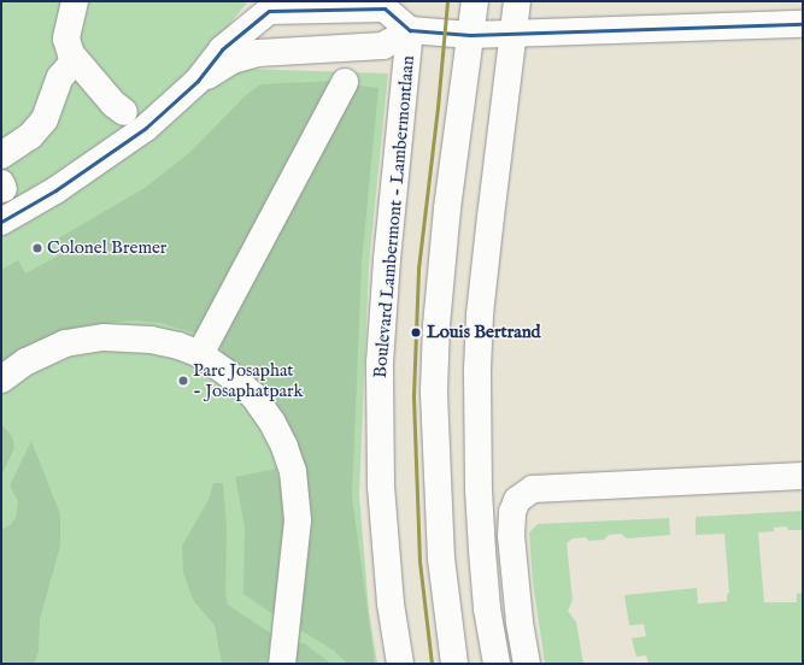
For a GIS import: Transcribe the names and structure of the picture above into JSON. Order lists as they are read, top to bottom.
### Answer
{
  "streets": {
    "street": ["Boulevard Lambermont - Lambermontlaan"]
  },
  "places": ["Colonel Bremer", "Louis Bertrand", "Parc Josaphat - Josaphatpark"]
}
